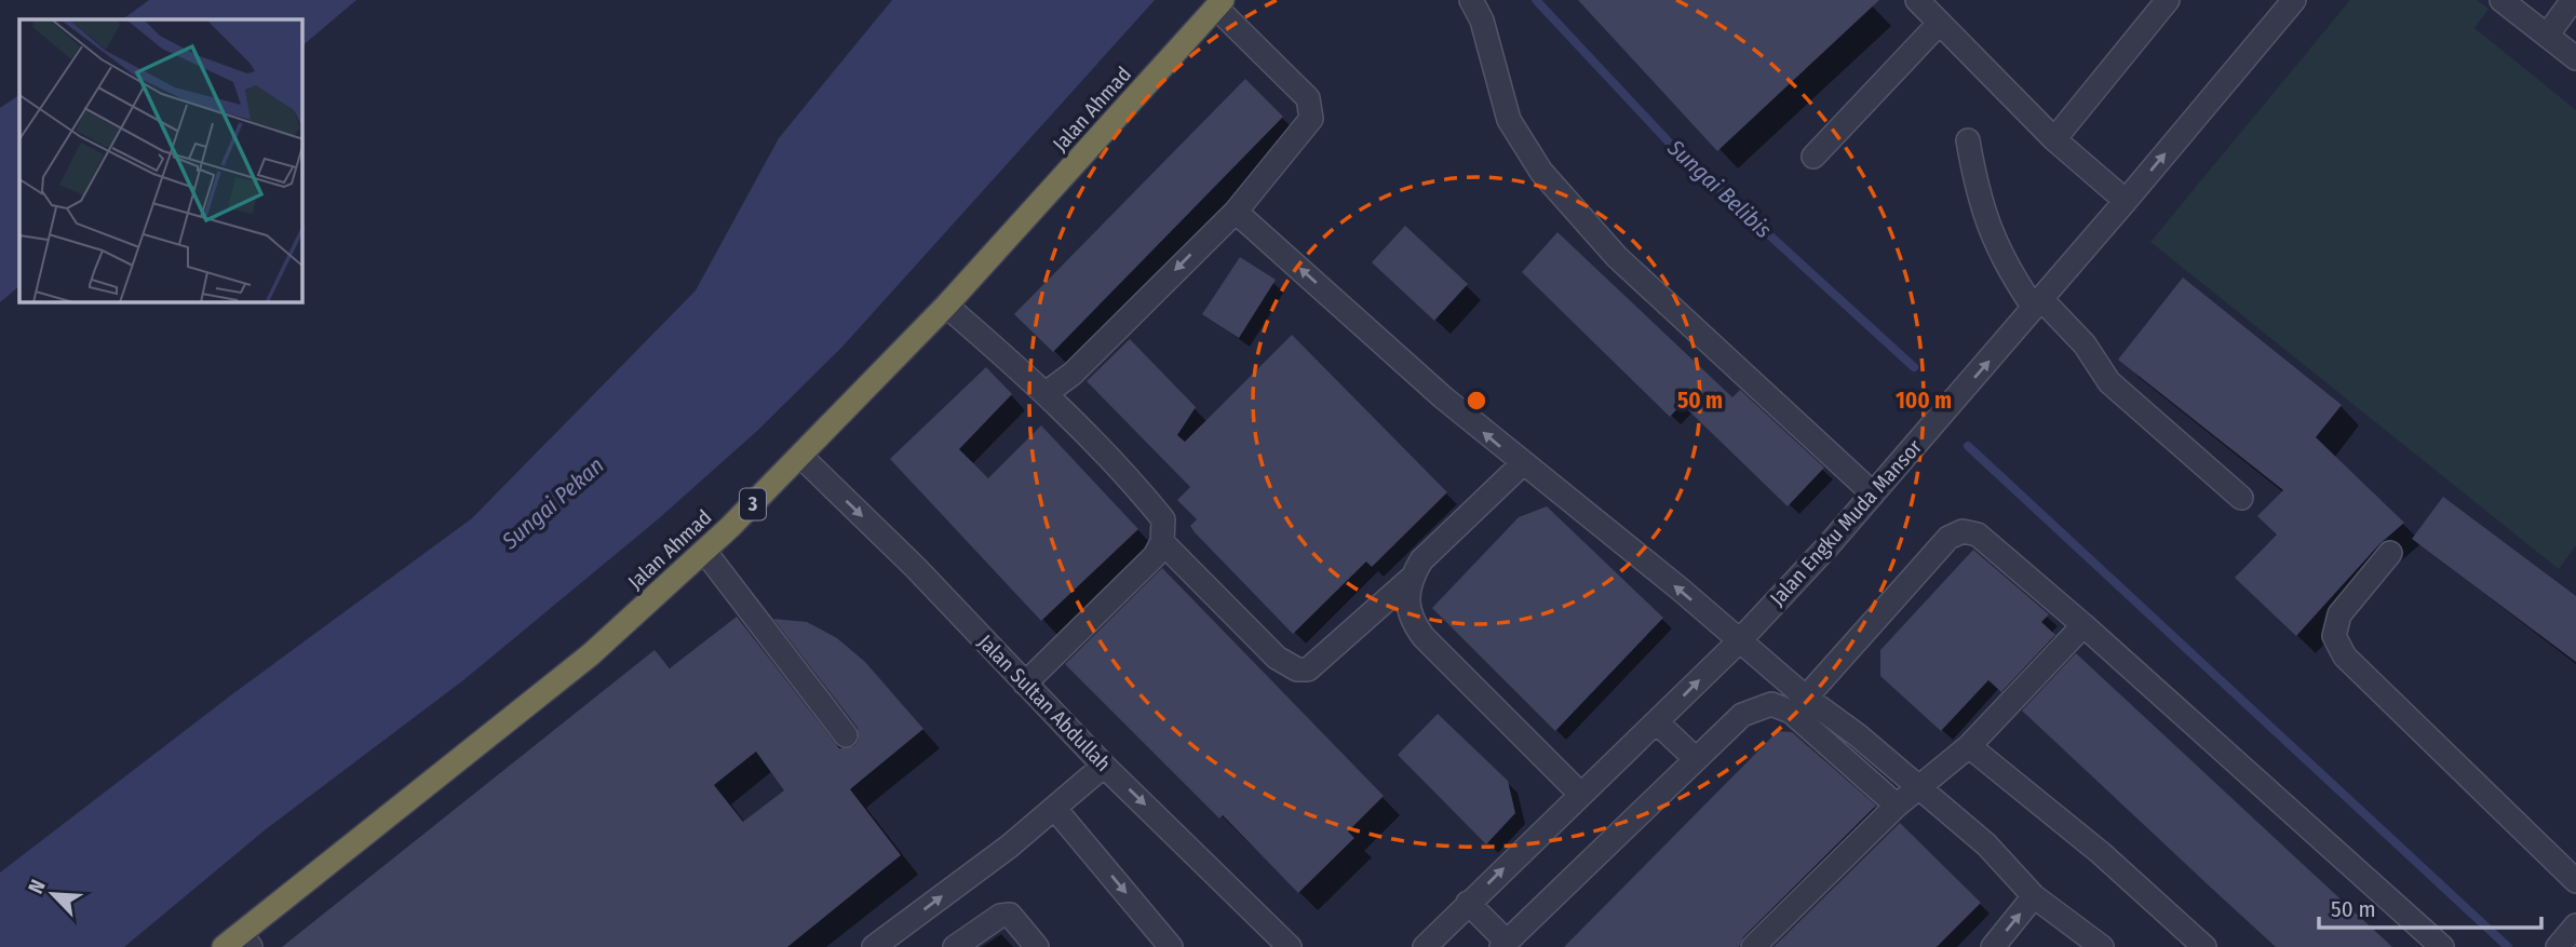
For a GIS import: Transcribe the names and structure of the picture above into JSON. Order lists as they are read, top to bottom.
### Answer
{
  "streets": {
    "highway": ["Jalan Ahmad", "3"],
    "street": ["Jalan Engku Muda Mansor", "Jalan Sultan Abdullah"]
  },
  "crossings": [
    ["Jalan Ahmad", "Jalan Sultan Abdullah"]
  ],
  "water": ["Sungai Belibis", "Sungai Pekan"],
  "scale_bar": "50 m",
  "north": "top left",
  "rings": ["50 m", "100 m"]
}
